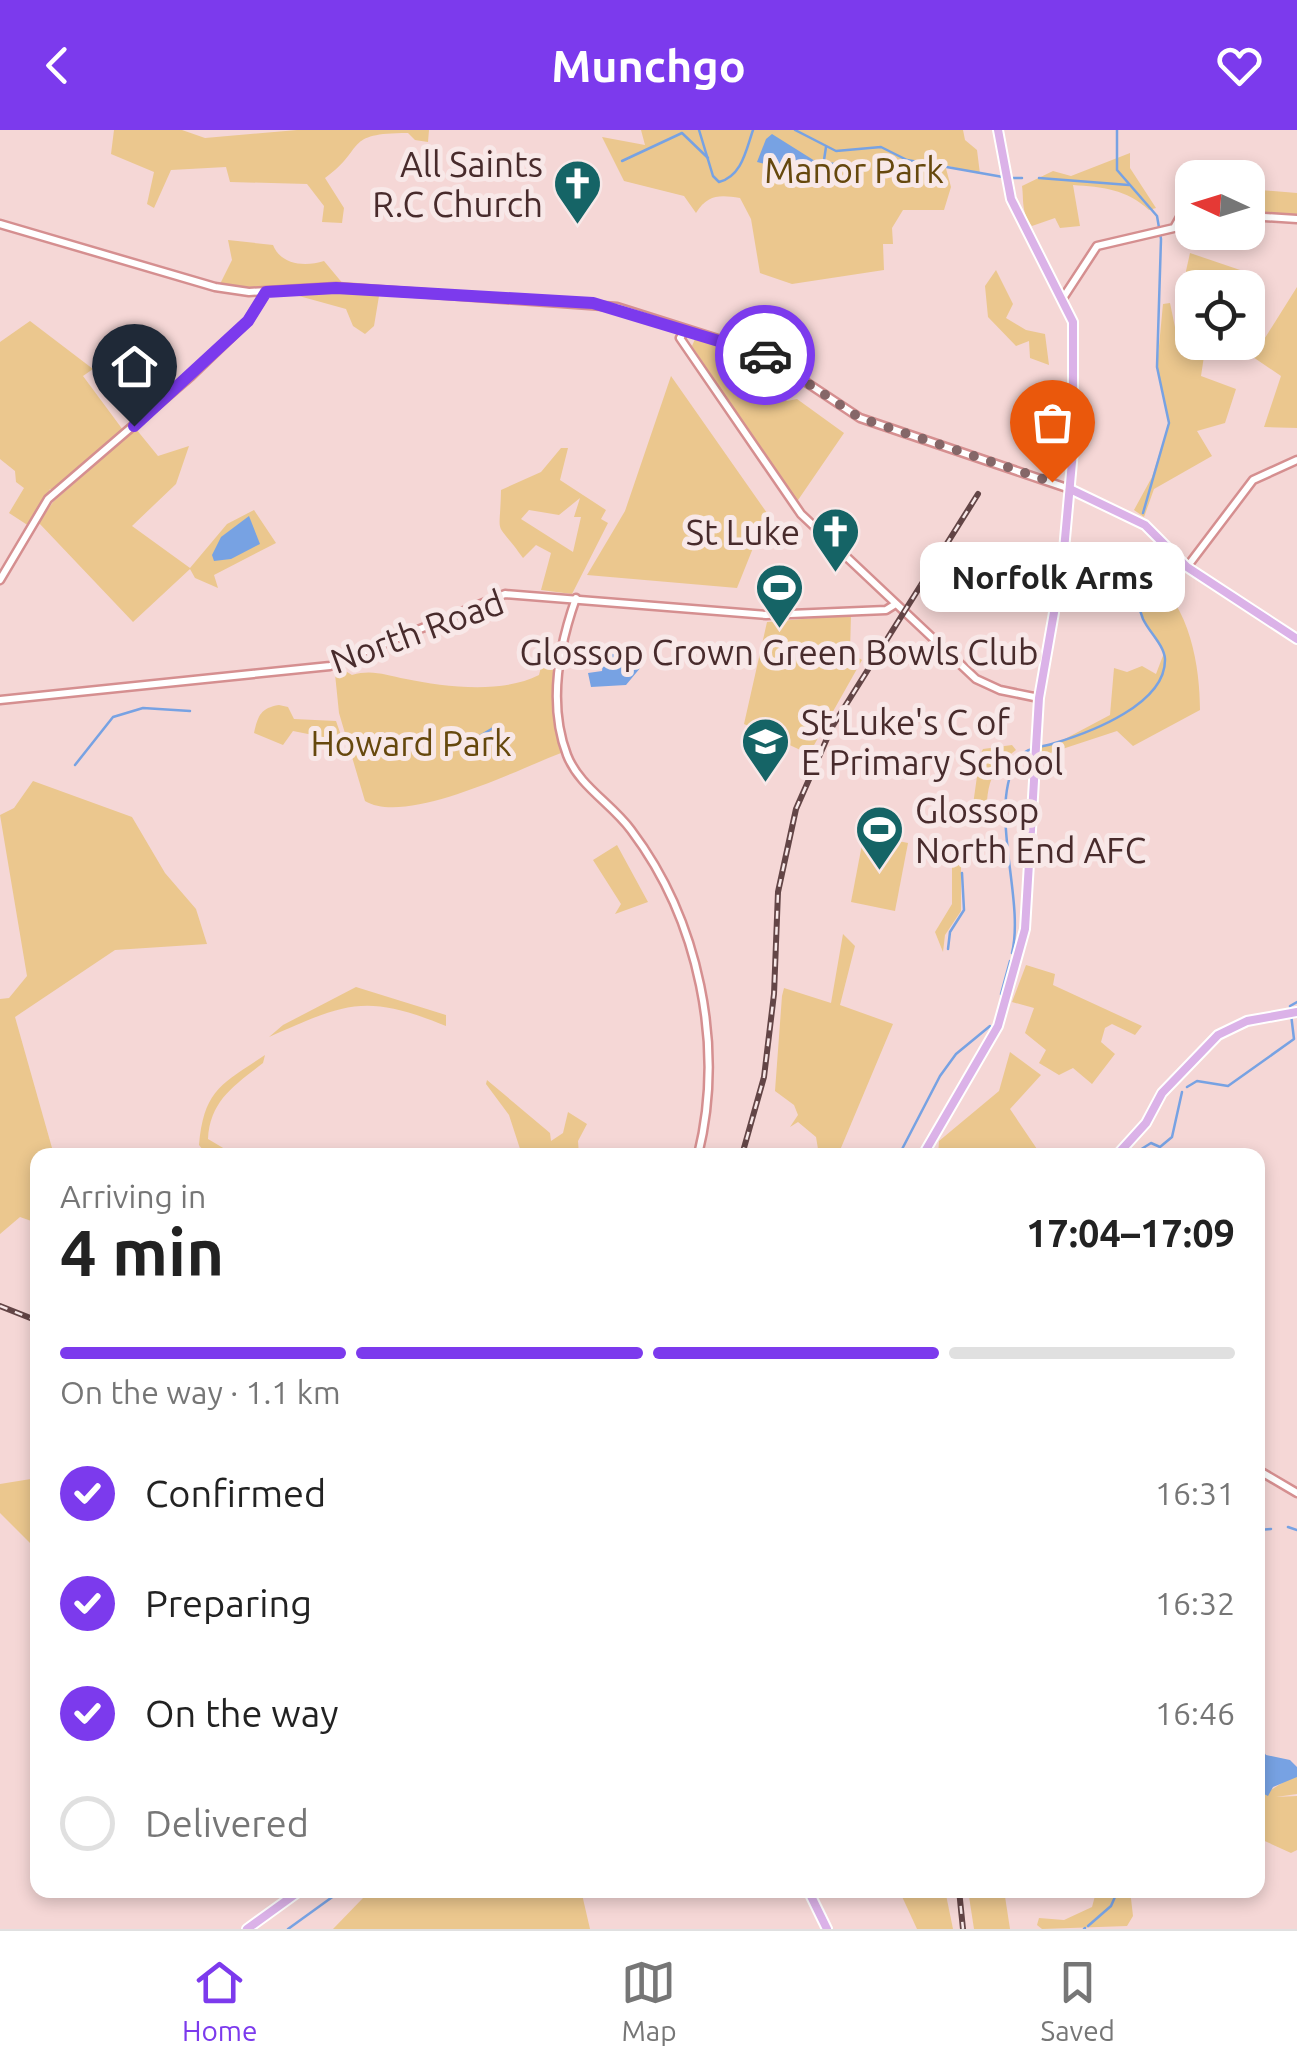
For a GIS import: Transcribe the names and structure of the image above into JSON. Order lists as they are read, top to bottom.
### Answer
{
  "streets": {
    "street": ["North Road"]
  },
  "parks": ["Manor Park", "Howard Park"],
  "places": {
    "church": ["All Saints R.C Church", "St Luke"],
    "other": ["Norfolk Arms"],
    "sports": ["Glossop Crown Green Bowls Club", "Glossop North End AFC"],
    "school or university": ["St Luke's C of E Primary School"]
  },
  "north": "left",
  "page": {
    "header": "Munchgo",
    "bubble": "Norfolk Arms",
    "heading": ["4 min", "Arriving in", "17:04–17:09"],
    "bar": "On the way · 1.1 km",
    "list": [
      ["Confirmed", "16:31"],
      ["Preparing", "16:32"],
      ["On the way", "16:46"],
      "Delivered"
    ],
    "tabs": ["Home", "Map", "Saved"]
  }
}
